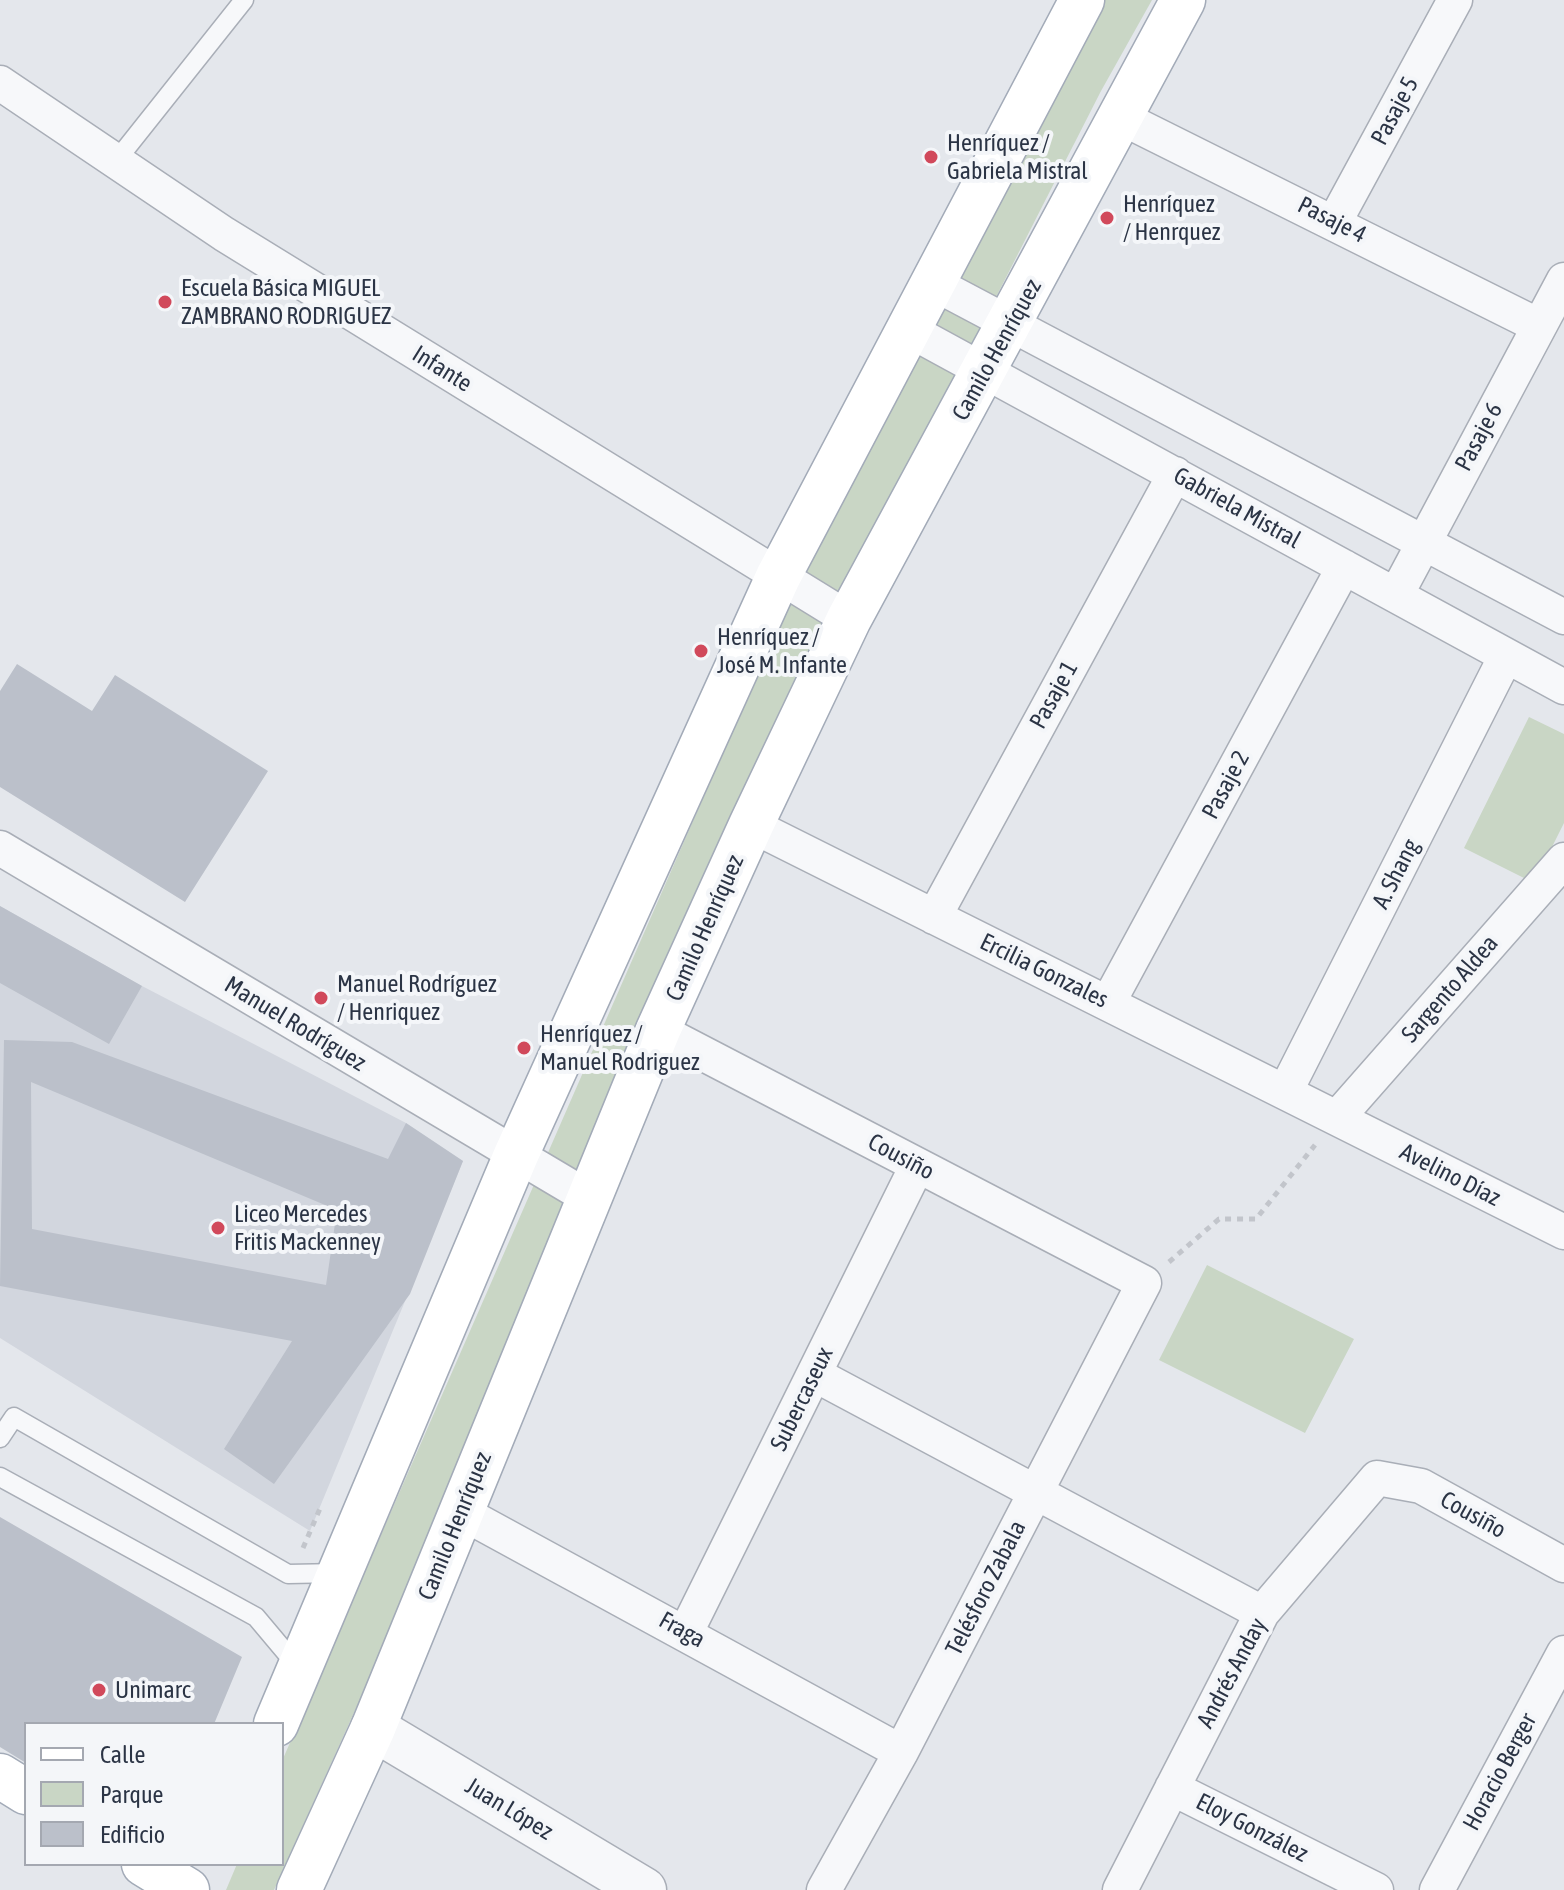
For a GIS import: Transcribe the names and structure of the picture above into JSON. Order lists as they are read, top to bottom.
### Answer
{
  "streets": {
    "main road": ["Camilo Henríquez"],
    "street": [
      "Pasaje 5",
      "Pasaje 4",
      "Infante",
      "Pasaje 6",
      "Gabriela Mistral",
      "Pasaje 1",
      "Pasaje 2",
      "A. Shang",
      "Ercilia Gonzales",
      "Sargento Aldea",
      "Manuel Rodríguez",
      "Cousiño",
      "Avelino Díaz",
      "Subercaseux",
      "Telésforo Zabala",
      "Fraga",
      "Andrés Anday",
      "Horacio Berger",
      "Juan López",
      "Eloy González"
    ]
  },
  "crossings": [
    ["Pasaje 5", "Pasaje 4"],
    ["Pasaje 4", "Camilo Henríquez"],
    ["Pasaje 4", "Pasaje 6"],
    ["Camilo Henríquez", "Infante"],
    ["Camilo Henríquez", "Gabriela Mistral"],
    ["Camilo Henríquez", "Ercilia Gonzales"],
    ["Camilo Henríquez", "Manuel Rodríguez"],
    ["Camilo Henríquez", "Cousiño"],
    ["Camilo Henríquez", "Fraga"],
    ["Camilo Henríquez", "Juan López"],
    ["Pasaje 6", "Gabriela Mistral"],
    ["Gabriela Mistral", "Pasaje 1"],
    ["Gabriela Mistral", "Pasaje 2"],
    ["Gabriela Mistral", "A. Shang"],
    ["Pasaje 1", "Ercilia Gonzales"],
    ["Pasaje 2", "Ercilia Gonzales"],
    ["A. Shang", "Ercilia Gonzales"],
    ["Ercilia Gonzales", "Sargento Aldea"],
    ["Ercilia Gonzales", "Avelino Díaz"],
    ["Sargento Aldea", "Avelino Díaz"],
    ["Cousiño", "Subercaseux"],
    ["Cousiño", "Telésforo Zabala"],
    ["Cousiño", "Andrés Anday"],
    ["Subercaseux", "Fraga"],
    ["Telésforo Zabala", "Fraga"],
    ["Andrés Anday", "Eloy González"]
  ],
  "places": [
    "Henríquez / Gabriela Mistral",
    "Henríquez / Henrquez",
    "Escuela Básica MIGUEL ZAMBRANO RODRIGUEZ",
    "Henríquez / José M. Infante",
    "Manuel Rodríguez / Henriquez",
    "Henríquez / Manuel Rodriguez",
    "Liceo Mercedes Fritis Mackenney",
    "Unimarc"
  ],
  "legend": ["Calle", "Parque", "Edificio"]
}
